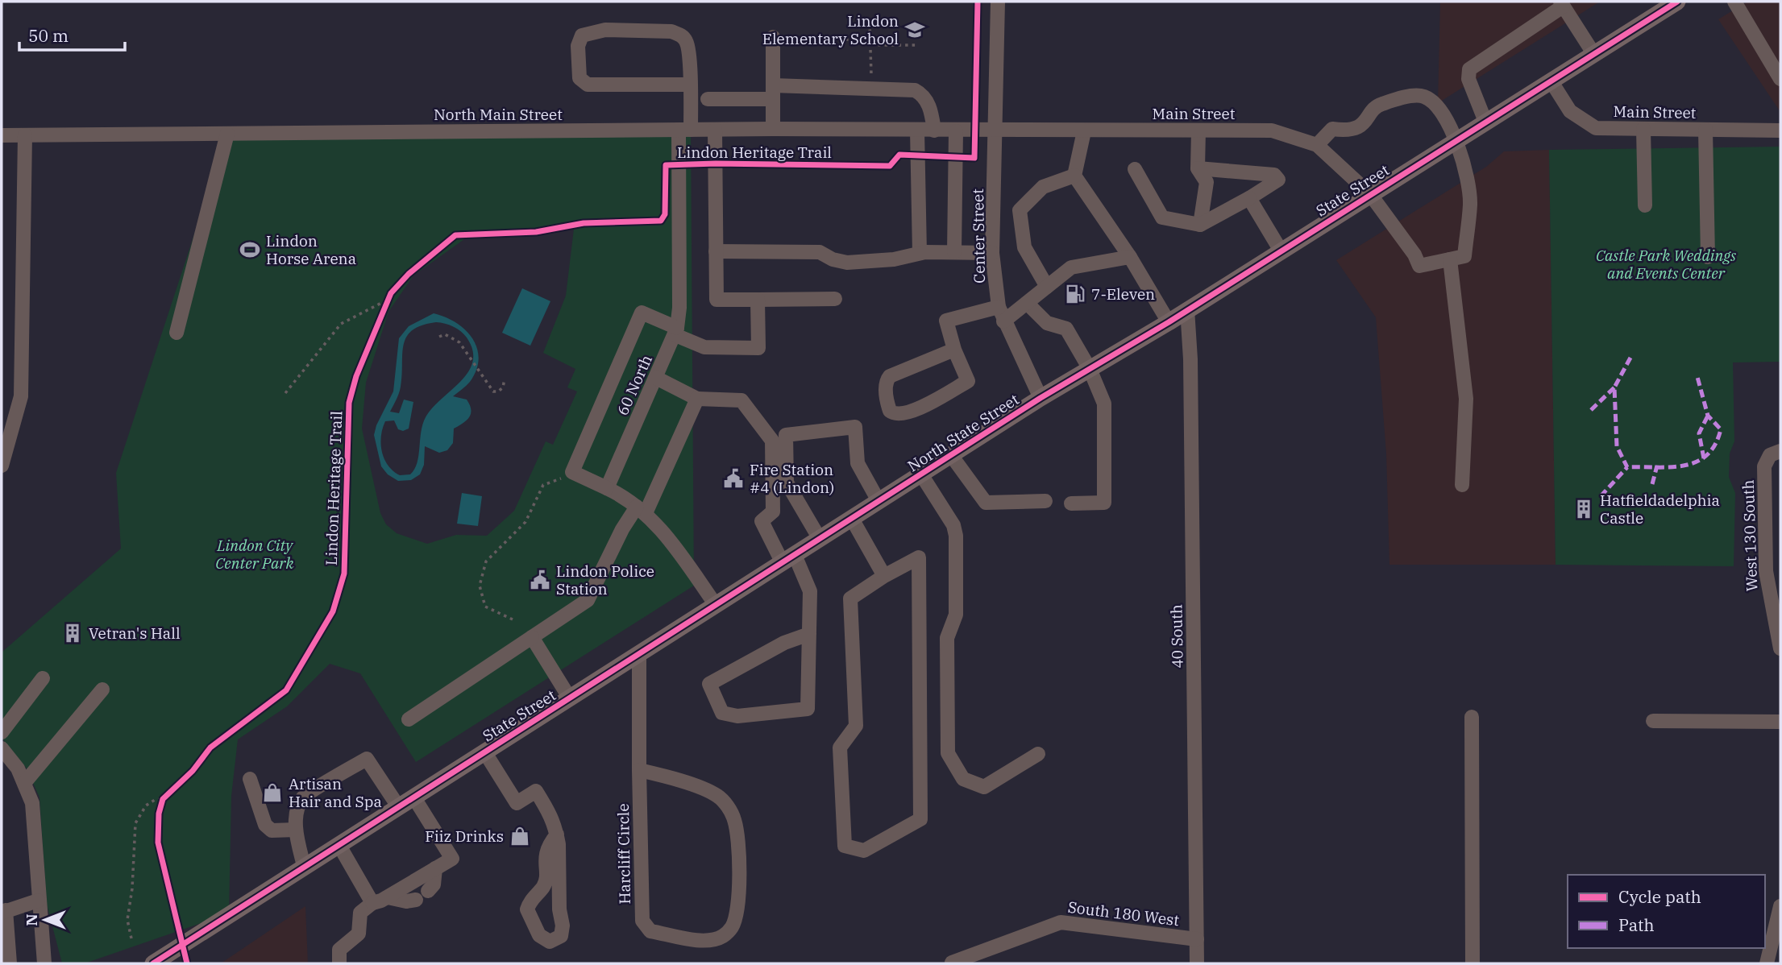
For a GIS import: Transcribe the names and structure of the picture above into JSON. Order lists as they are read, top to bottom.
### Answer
{
  "streets": {
    "main road": ["State Street", "North State Street"],
    "street": [
      "Main Street",
      "North Main Street",
      "Center Street",
      "60 North",
      "West 130 South",
      "40 South",
      "Harcliff Circle",
      "South 180 West"
    ],
    "cycle path": ["Lindon Heritage Trail"]
  },
  "crossings": [
    ["Main Street", "North Main Street"],
    ["Main Street", "State Street"],
    ["Main Street", "Center Street"],
    ["North Main Street", "Center Street"],
    ["North Main Street", "60 North"],
    ["State Street", "Center Street"],
    ["State Street", "North State Street"],
    ["State Street", "40 South"],
    ["State Street", "Harcliff Circle"],
    ["Center Street", "North State Street"],
    ["40 South", "South 180 West"]
  ],
  "parks": ["Castle Park Weddings and Events Center", "Lindon City Center Park"],
  "places": {
    "school or university": ["Lindon Elementary School"],
    "sports": ["Lindon Horse Arena"],
    "fuel station": ["7-Eleven"],
    "public building": ["Fire Station #4 (Lindon)", "Lindon Police Station"],
    "building": ["Hatfieldadelphia Castle", "Vetran's Hall"],
    "shop": ["Artisan Hair and Spa", "Fiiz Drinks"]
  },
  "legend": ["Cycle path", "Path"],
  "scale_bar": "50 m",
  "north": "left"
}
